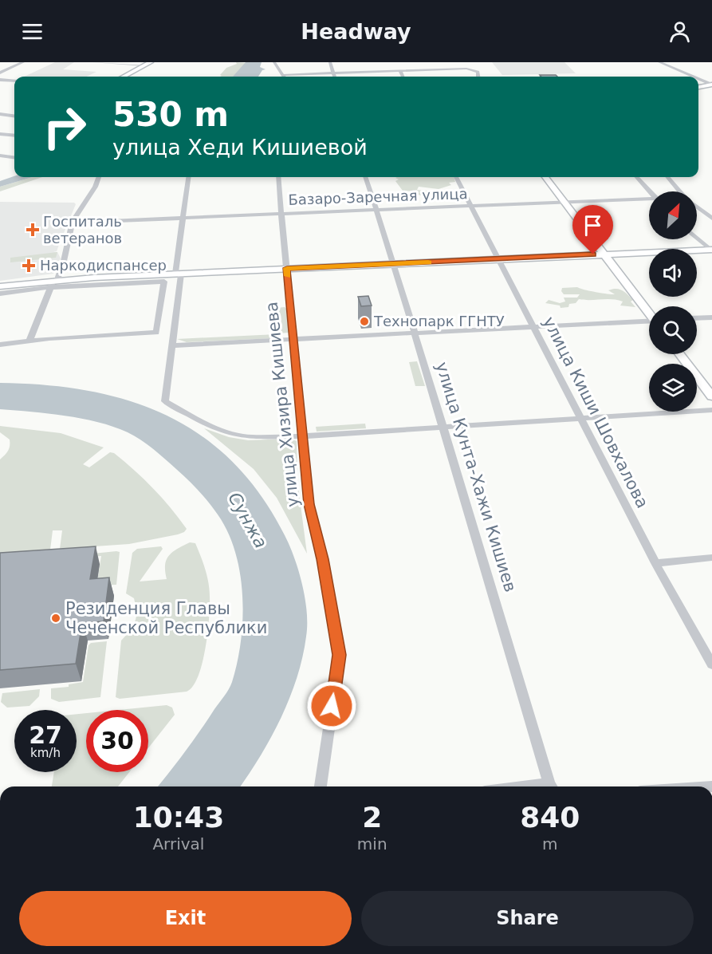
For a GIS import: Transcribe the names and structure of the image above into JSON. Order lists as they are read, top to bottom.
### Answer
{
  "streets": {
    "street": [
      "Базаро-Заречная улица",
      "улица Хизира Кишиева",
      "улица Киши Шовхалова",
      "улица Кунта-Хажи Кишиев"
    ]
  },
  "crossings": [
    ["Базаро-Заречная улица", "улица Хизира Кишиева"],
    ["Базаро-Заречная улица", "улица Киши Шовхалова"],
    ["Базаро-Заречная улица", "улица Кунта-Хажи Кишиев"]
  ],
  "water": ["Сунжа"],
  "places": {
    "health": ["Госпиталь ветеранов", "Наркодиспансер"],
    "other": ["Технопарк ГГНТУ", "Резиденция Главы Чеченской Республики"]
  },
  "north": "top right",
  "page": {
    "header": "Headway",
    "turn": ["530 m", "улица Хеди Кишиевой"],
    "speed": "27 km/h",
    "limit": "30",
    "eta": [
      "10:43",
      "Arrival",
      "2",
      "min",
      "840",
      "m"
    ],
    "buttons": ["Exit", "Share"]
  }
}
